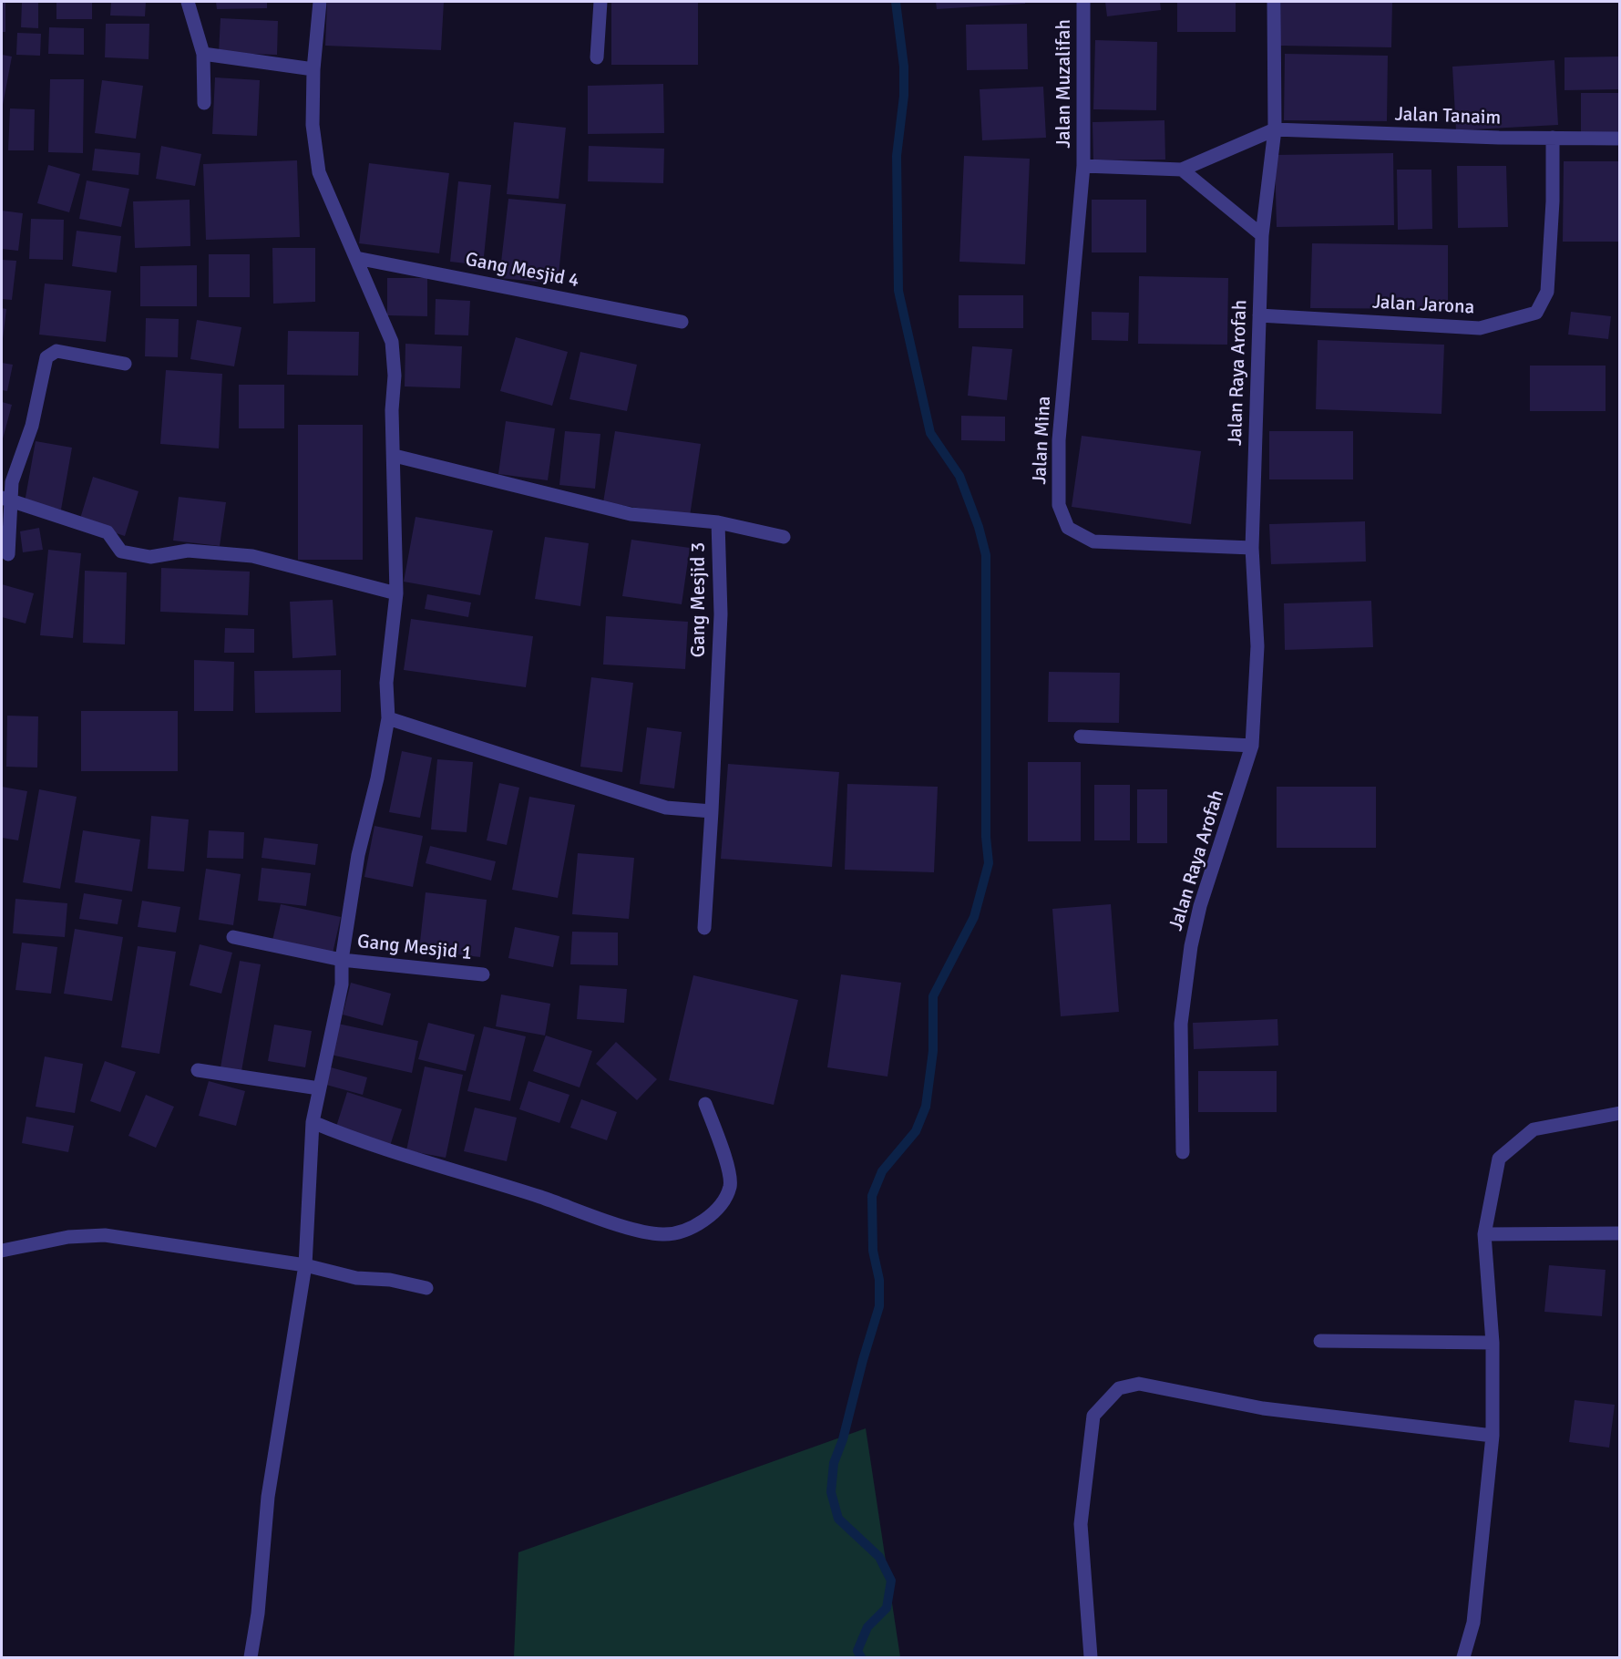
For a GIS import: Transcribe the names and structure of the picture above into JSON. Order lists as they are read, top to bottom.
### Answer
{
  "streets": {
    "street": [
      "Jalan Muzalifah",
      "Jalan Tanaim",
      "Gang Mesjid 4",
      "Jalan Jarona",
      "Jalan Raya Arofah",
      "Jalan Mina",
      "Gang Mesjid 3",
      "Gang Mesjid 1"
    ]
  },
  "crossings": [
    ["Jalan Muzalifah", "Jalan Mina"],
    ["Jalan Tanaim", "Jalan Jarona"],
    ["Jalan Tanaim", "Jalan Raya Arofah"],
    ["Jalan Jarona", "Jalan Raya Arofah"],
    ["Jalan Raya Arofah", "Jalan Mina"]
  ]
}
